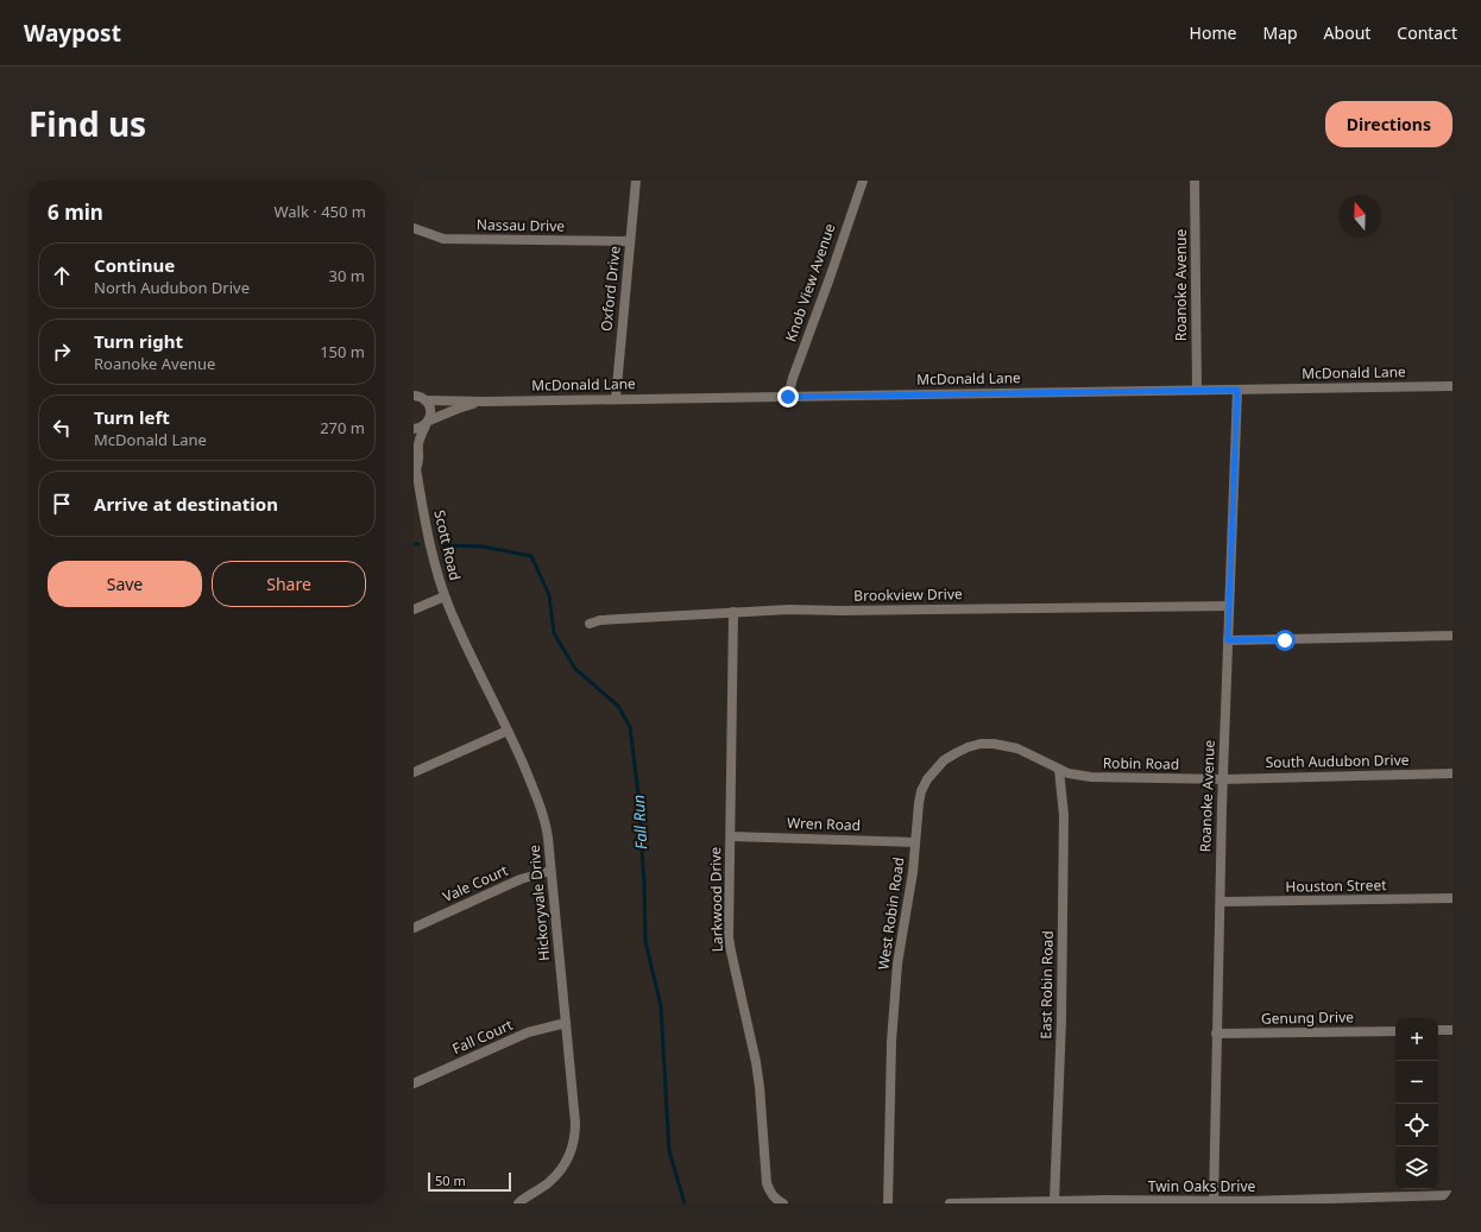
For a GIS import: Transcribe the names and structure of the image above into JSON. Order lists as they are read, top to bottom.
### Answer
{
  "streets": {
    "street": [
      "Nassau Drive",
      "Knob View Avenue",
      "Roanoke Avenue",
      "Oxford Drive",
      "McDonald Lane",
      "Scott Road",
      "Brookview Drive",
      "South Audubon Drive",
      "Robin Road",
      "Wren Road",
      "Vale Court",
      "Houston Street",
      "Larkwood Drive",
      "Hickoryvale Drive",
      "West Robin Road",
      "East Robin Road",
      "Genung Drive",
      "Fall Court",
      "Twin Oaks Drive"
    ]
  },
  "crossings": [
    ["Nassau Drive", "Oxford Drive"],
    ["Knob View Avenue", "McDonald Lane"],
    ["Roanoke Avenue", "McDonald Lane"],
    ["Roanoke Avenue", "Brookview Drive"],
    ["Roanoke Avenue", "South Audubon Drive"],
    ["Roanoke Avenue", "Robin Road"],
    ["Roanoke Avenue", "Houston Street"],
    ["Roanoke Avenue", "Genung Drive"],
    ["Roanoke Avenue", "Twin Oaks Drive"],
    ["Oxford Drive", "McDonald Lane"],
    ["McDonald Lane", "Scott Road"],
    ["Scott Road", "Hickoryvale Drive"],
    ["Brookview Drive", "Larkwood Drive"],
    ["South Audubon Drive", "Robin Road"],
    ["Robin Road", "West Robin Road"],
    ["Robin Road", "East Robin Road"],
    ["Wren Road", "Larkwood Drive"],
    ["Wren Road", "West Robin Road"],
    ["Vale Court", "Hickoryvale Drive"],
    ["Hickoryvale Drive", "Fall Court"],
    ["West Robin Road", "East Robin Road"],
    ["East Robin Road", "Twin Oaks Drive"]
  ],
  "water": ["Fall Run"],
  "scale_bar": "50 m",
  "north": "top",
  "page": {
    "header": "Waypost",
    "nav": [
      "Home",
      "Map",
      "About",
      "Contact"
    ],
    "title": "Find us",
    "buttons": [
      "Directions",
      ["Save", "Share"]
    ],
    "heading": ["6 min", "Walk · 450 m"],
    "list": [
      ["Continue", "North Audubon Drive", "30 m"],
      ["Turn right", "Roanoke Avenue", "150 m"],
      ["Turn left", "McDonald Lane", "270 m"],
      "Arrive at destination"
    ],
    "map_buttons": ["+", "−"],
    "scale": "50 m"
  }
}
